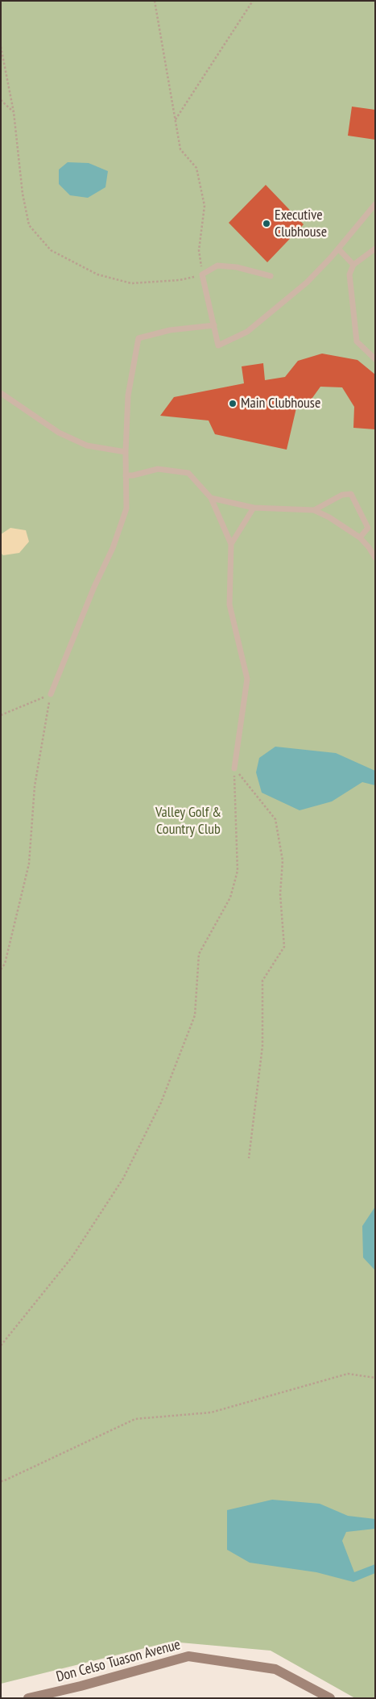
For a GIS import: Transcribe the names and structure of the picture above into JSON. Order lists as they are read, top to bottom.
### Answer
{
  "streets": {
    "street": ["Don Celso Tuason Avenue"]
  },
  "parks": ["Valley Golf & Country Club"],
  "places": ["Executive Clubhouse", "Main Clubhouse"]
}
